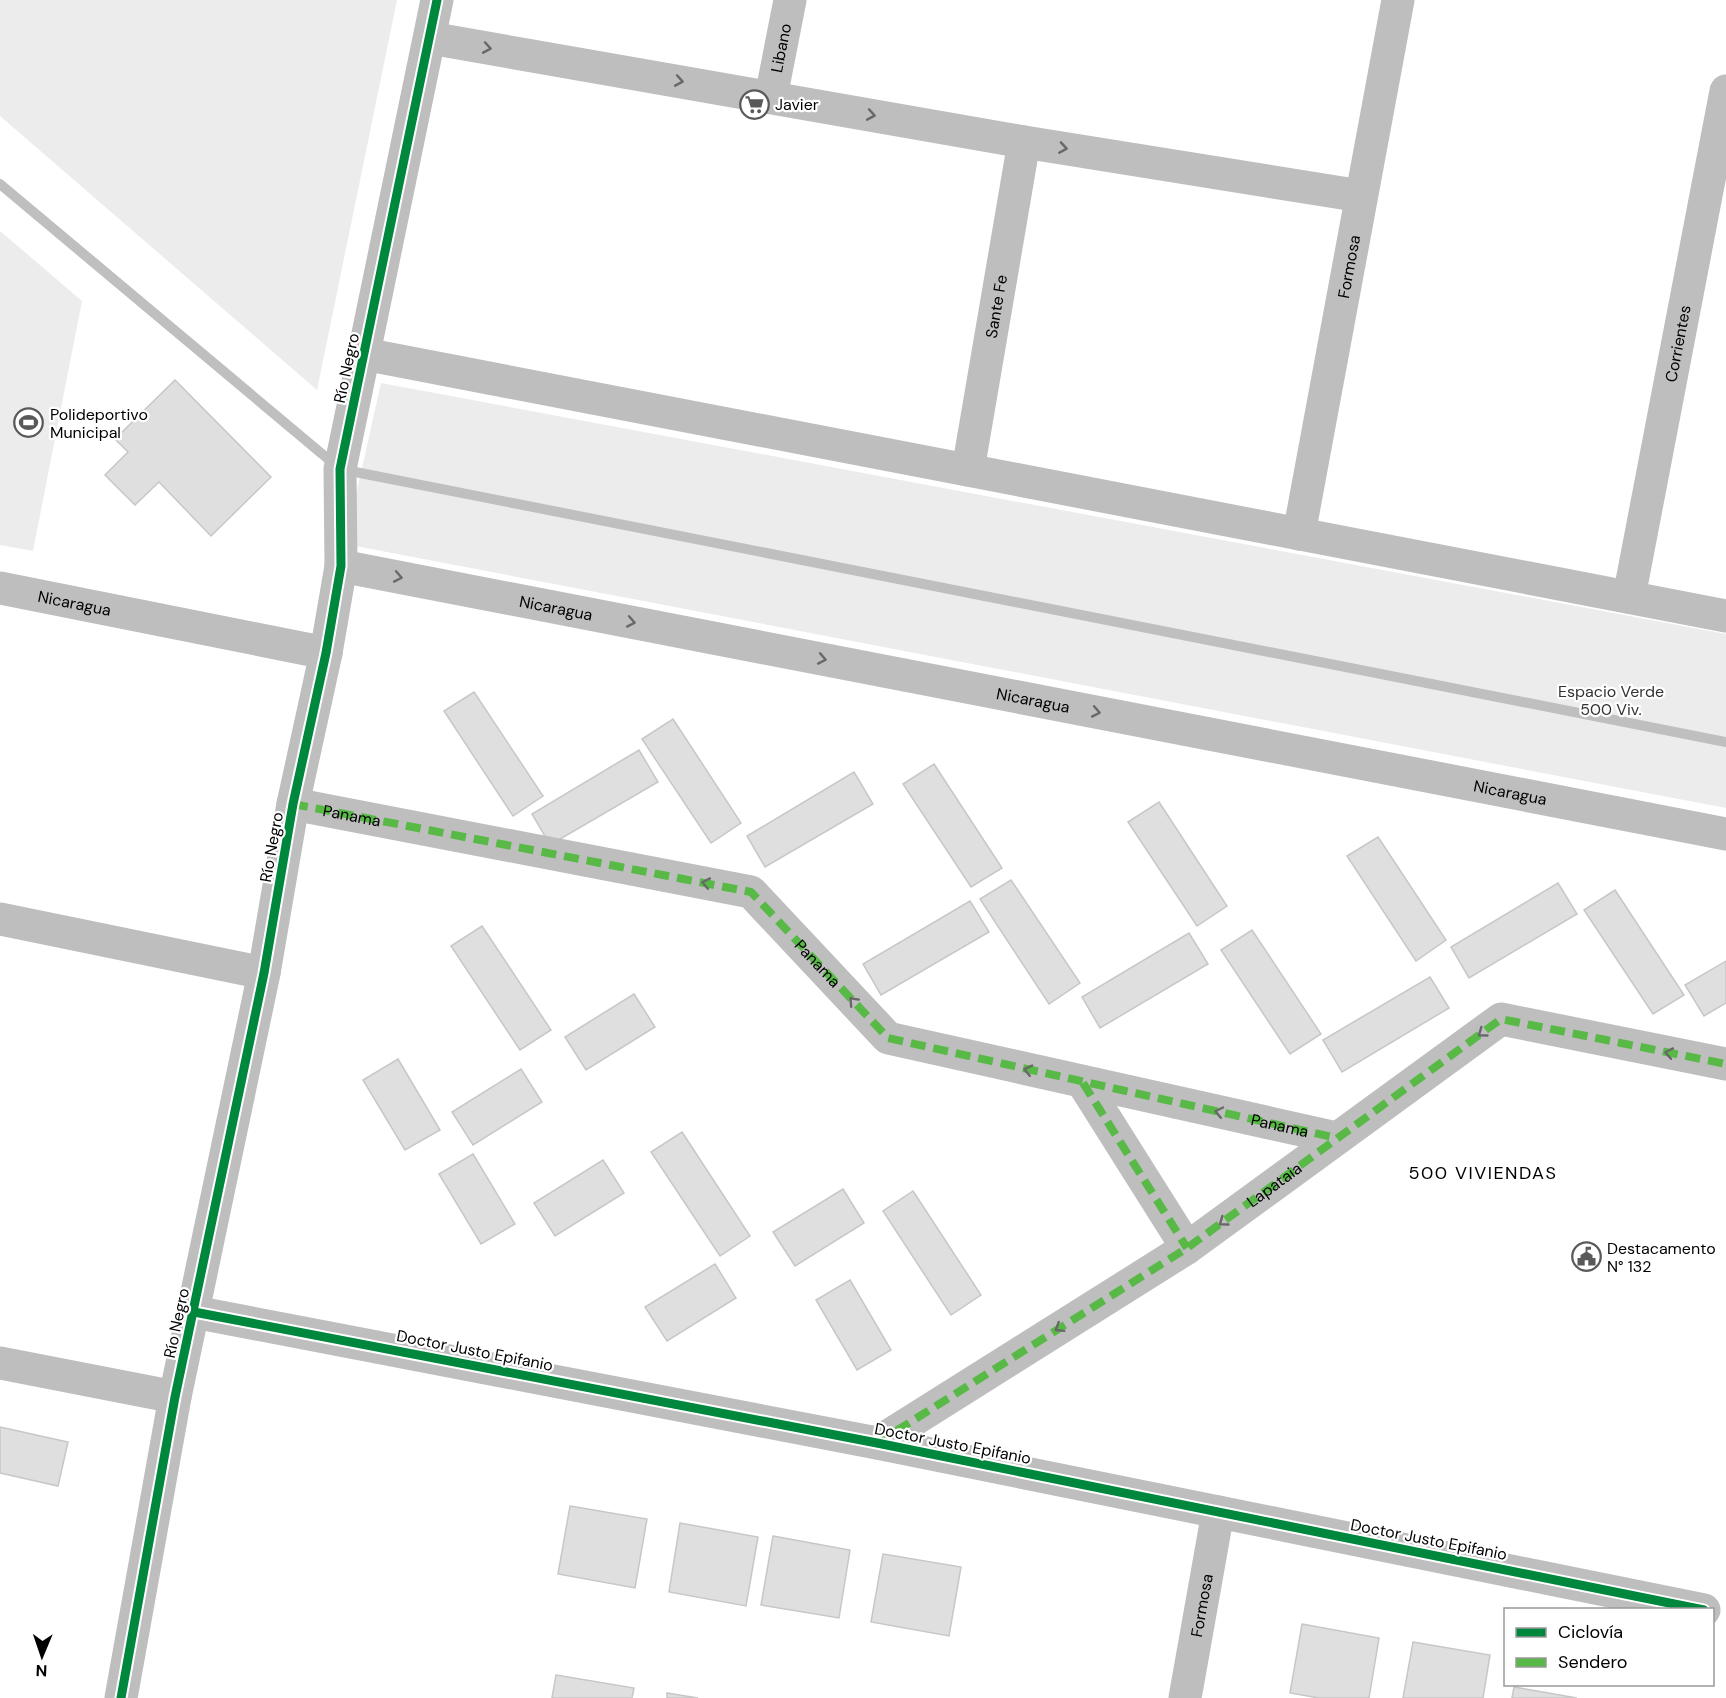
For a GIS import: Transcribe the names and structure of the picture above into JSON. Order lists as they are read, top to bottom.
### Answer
{
  "streets": {
    "street": [
      "Libano",
      "Formosa",
      "Sante Fe",
      "Corrientes",
      "Río Negro",
      "Nicaragua",
      "Panama",
      "Lapataia",
      "Doctor Justo Epifanio"
    ]
  },
  "crossings": [
    ["Formosa", "Doctor Justo Epifanio"],
    ["Río Negro", "Nicaragua"],
    ["Río Negro", "Panama"],
    ["Río Negro", "Doctor Justo Epifanio"],
    ["Panama", "Lapataia"],
    ["Lapataia", "Doctor Justo Epifanio"]
  ],
  "one_way": ["Panama", "Lapataia"],
  "districts": ["500 VIVIENDAS"],
  "parks": ["Espacio Verde 500 Viv."],
  "places": {
    "supermarket": ["Javier"],
    "sports": ["Polideportivo Municipal"],
    "public building": ["Destacamento N° 132"]
  },
  "legend": ["Ciclovía", "Sendero"],
  "north": "bottom"
}
